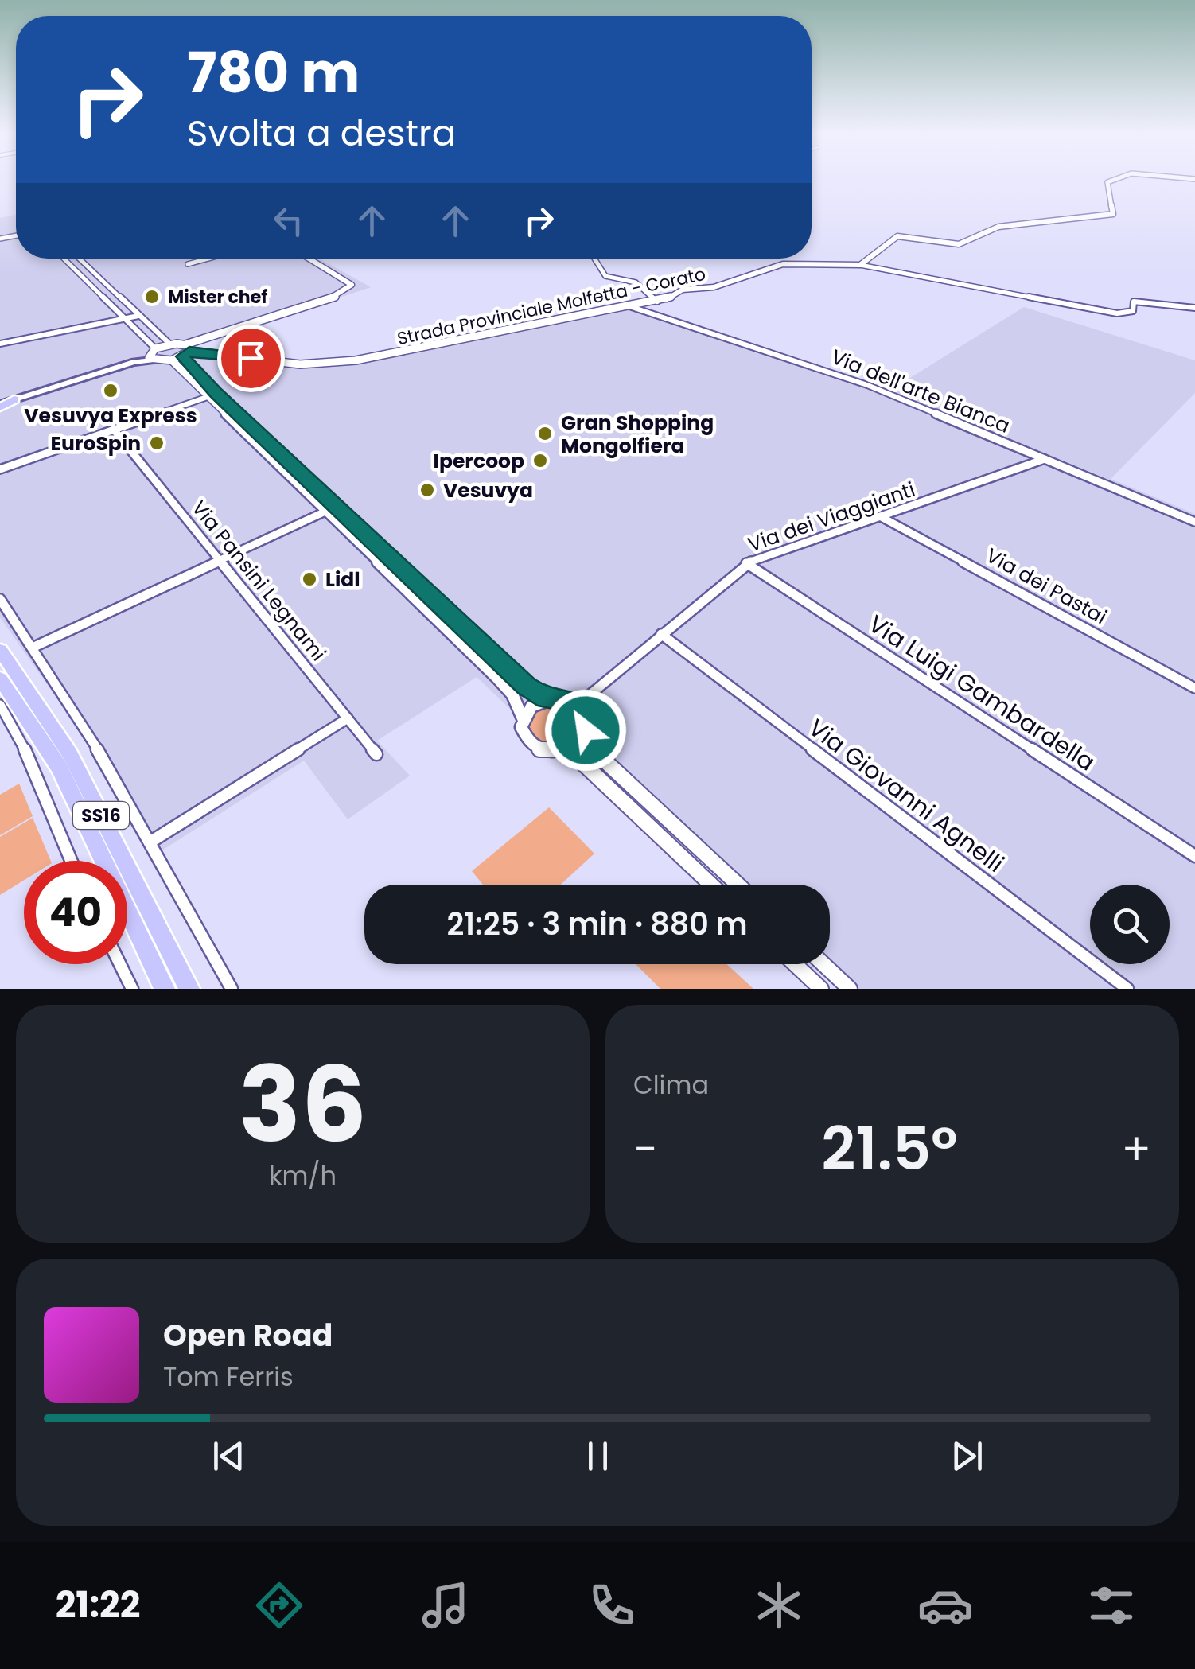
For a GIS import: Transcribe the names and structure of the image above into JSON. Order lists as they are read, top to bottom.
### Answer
{
  "streets": {
    "highway": ["SS16"],
    "street": [
      "Strada Provinciale Molfetta - Corato",
      "Via dell'arte Bianca",
      "Via dei Viaggianti",
      "Via Pansini Legnami",
      "Via dei Pastai",
      "Via Luigi Gambardella",
      "Via Giovanni Agnelli"
    ]
  },
  "crossings": [
    ["Strada Provinciale Molfetta - Corato", "Via dell'arte Bianca"],
    ["Via dell'arte Bianca", "Via dei Viaggianti"],
    ["Via dei Viaggianti", "Via dei Pastai"],
    ["Via dei Viaggianti", "Via Luigi Gambardella"],
    ["Via dei Viaggianti", "Via Giovanni Agnelli"]
  ],
  "places": [
    "Mister chef",
    "Vesuvya Express",
    "Gran Shopping Mongolfiera",
    "EuroSpin",
    "Ipercoop",
    "Vesuvya",
    "Lidl"
  ],
  "page": {
    "turn": ["780 m", "Svolta a destra"],
    "limit": "40",
    "trip": "21:25 · 3 min · 880 m",
    "tile": [
      ["36", "km/h"],
      "Clima"
    ],
    "heat": ["−", "21.5°", "+"],
    "song": ["Open Road", "Tom Ferris"],
    "tabs": "21:22"
  }
}
